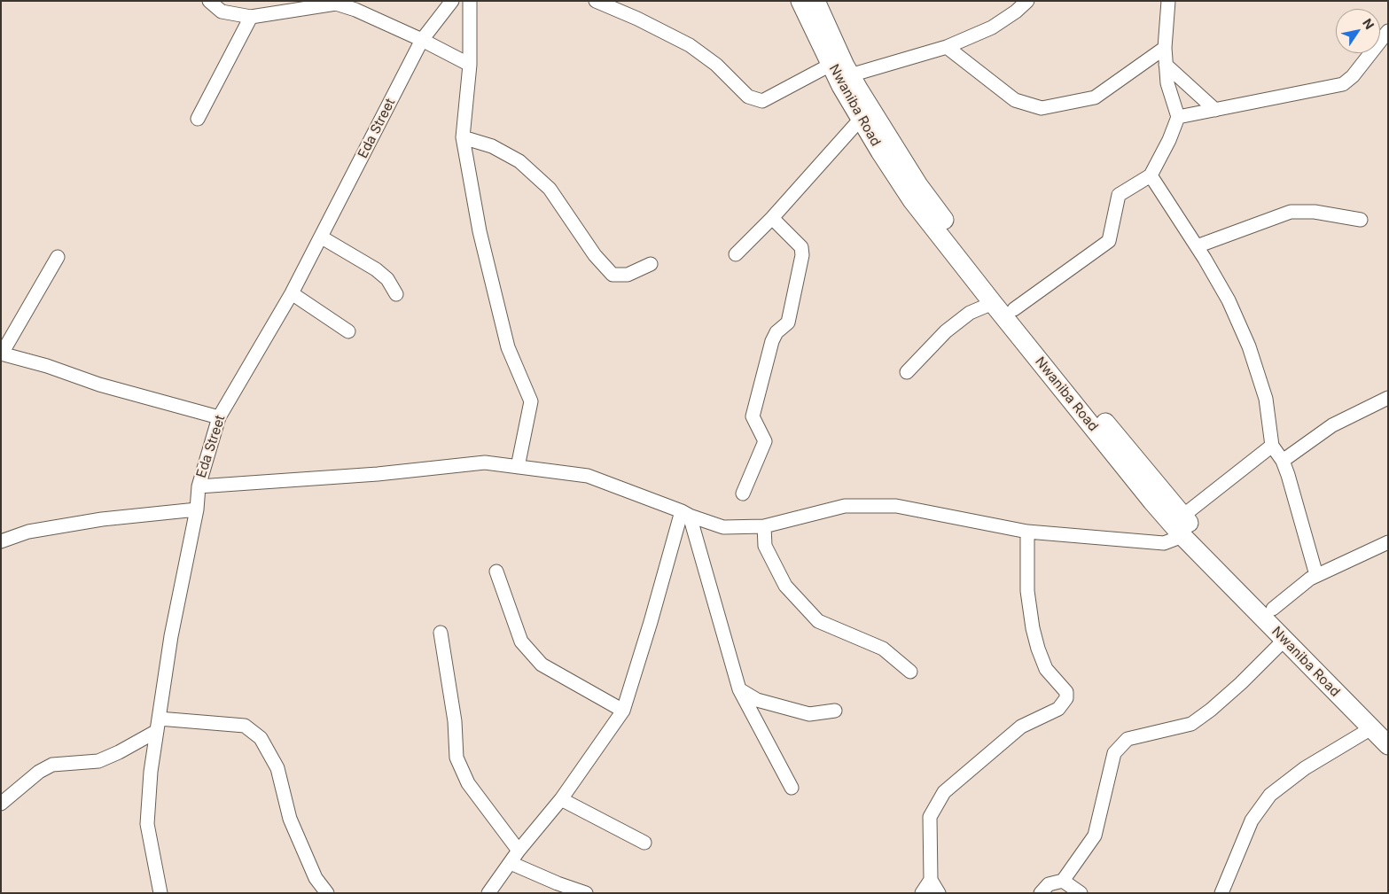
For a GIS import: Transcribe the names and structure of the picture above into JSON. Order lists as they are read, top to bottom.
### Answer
{
  "streets": {
    "main road": ["Nwaniba Road"],
    "street": ["Eda Street"]
  },
  "north": "top right"
}
